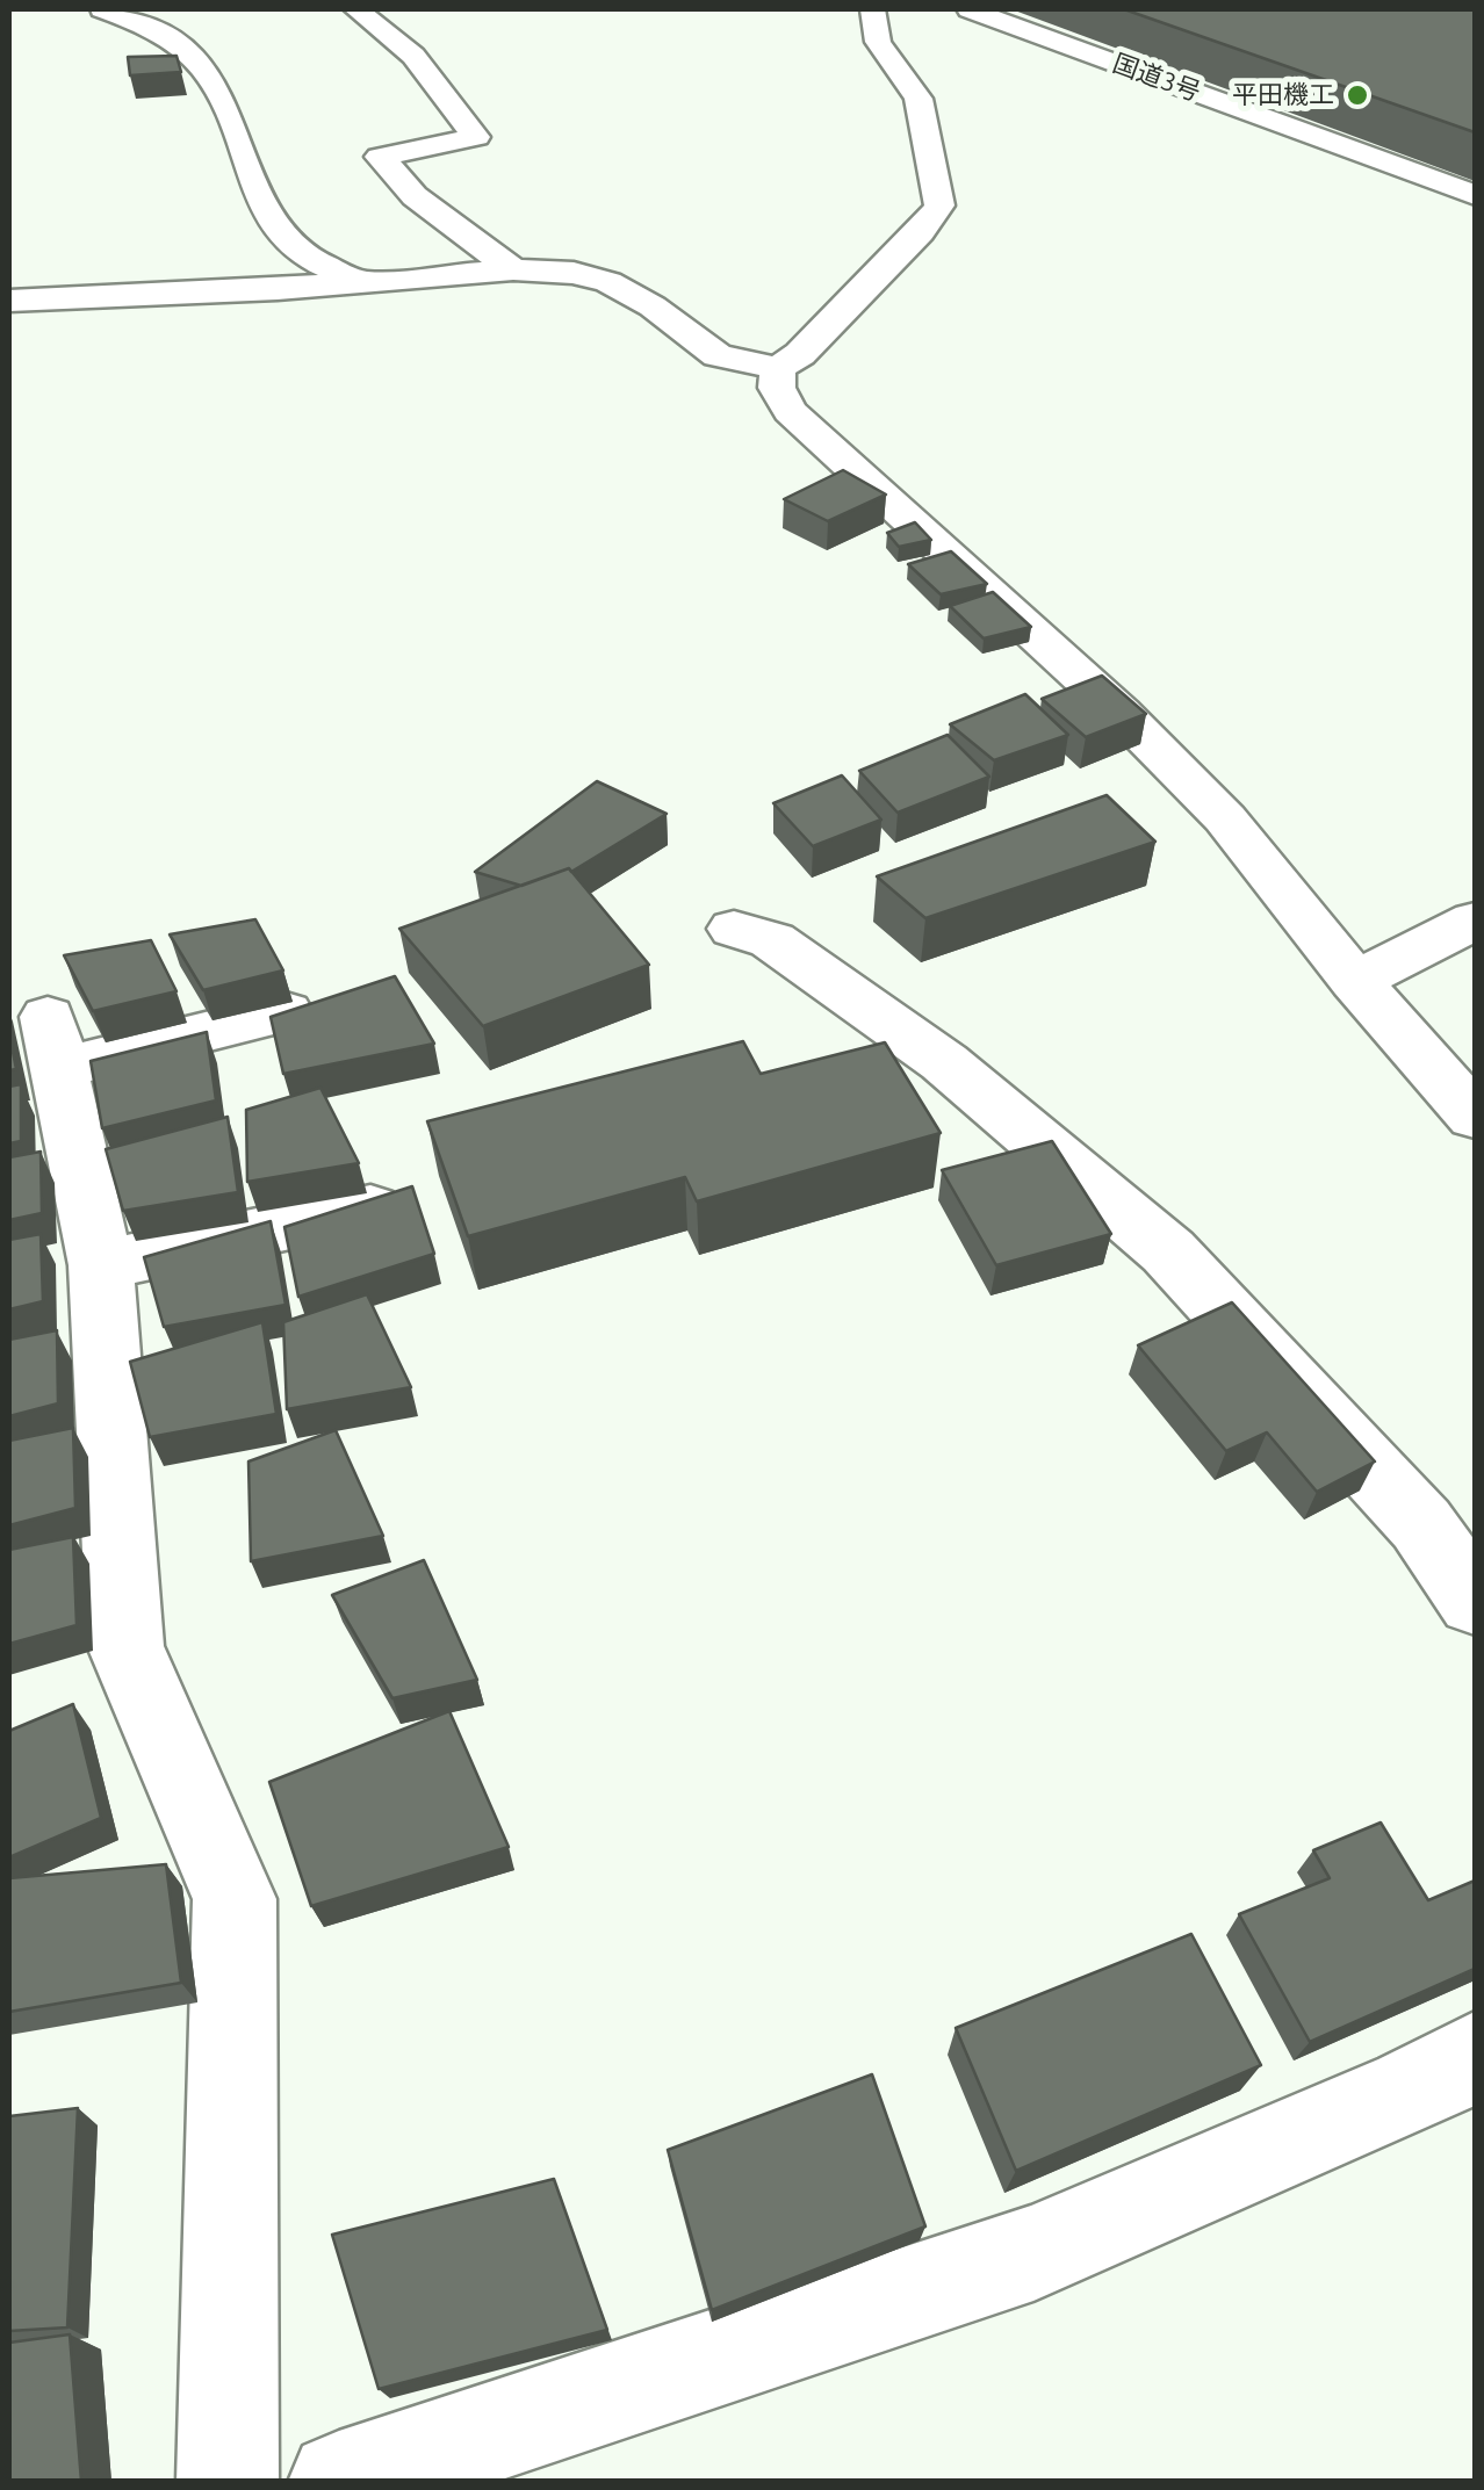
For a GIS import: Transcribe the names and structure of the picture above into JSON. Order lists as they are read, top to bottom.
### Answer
{
  "streets": {
    "main road": ["国道3号"]
  },
  "places": ["平田機工"]
}
